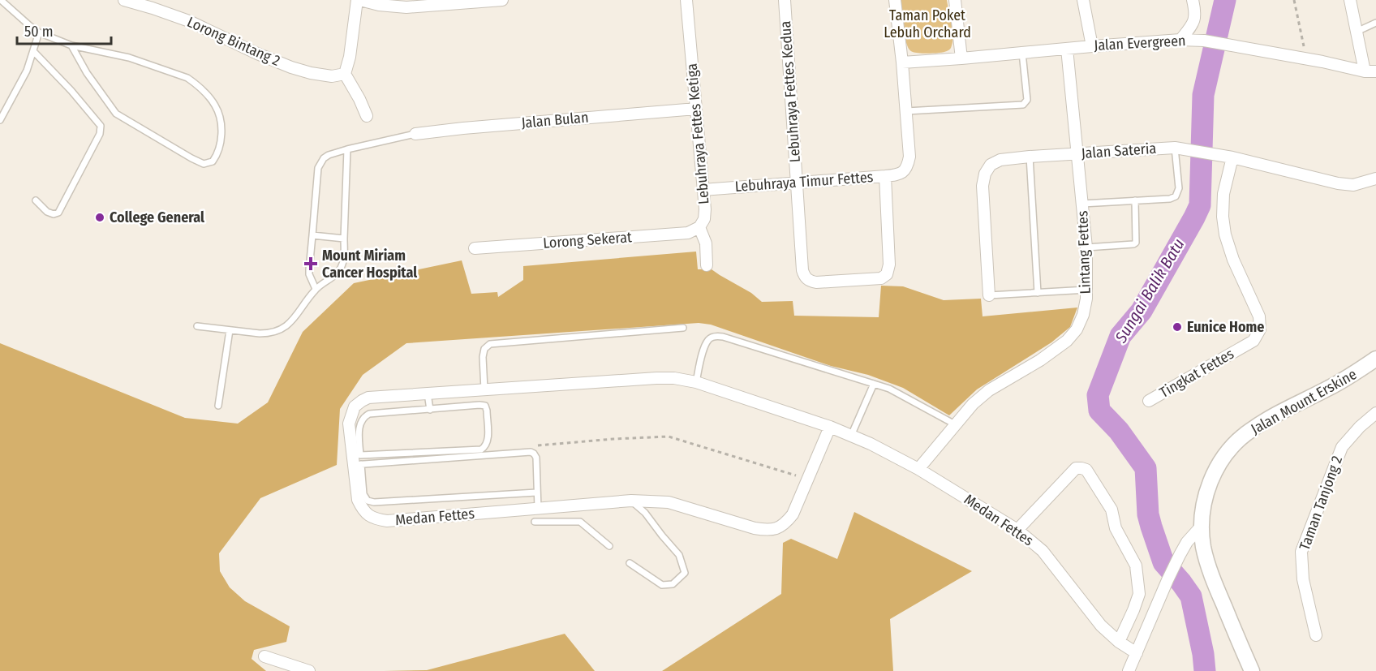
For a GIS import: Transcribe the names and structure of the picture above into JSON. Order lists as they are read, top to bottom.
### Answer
{
  "streets": {
    "main road": ["Jalan Mount Erskine"],
    "street": [
      "Lorong Bintang 2",
      "Jalan Evergreen",
      "Lebuhraya Fettes Kedua",
      "Jalan Bulan",
      "Lebuhraya Fettes Ketiga",
      "Jalan Sateria",
      "Lebuhraya Timur Fettes",
      "Lorong Sekerat",
      "Lintang Fettes",
      "Tingkat Fettes",
      "Taman Tanjong 2",
      "Medan Fettes"
    ]
  },
  "crossings": [
    ["Jalan Evergreen", "Lintang Fettes"],
    ["Lebuhraya Fettes Kedua", "Lebuhraya Timur Fettes"],
    ["Jalan Bulan", "Lebuhraya Fettes Ketiga"],
    ["Lebuhraya Fettes Ketiga", "Lebuhraya Timur Fettes"],
    ["Lebuhraya Fettes Ketiga", "Lorong Sekerat"],
    ["Jalan Sateria", "Lintang Fettes"],
    ["Jalan Sateria", "Tingkat Fettes"],
    ["Lintang Fettes", "Medan Fettes"]
  ],
  "water": ["Sungai Balik Batu"],
  "parks": ["Taman Poket Lebuh Orchard"],
  "places": {
    "other": ["College General", "Eunice Home"],
    "health": ["Mount Miriam Cancer Hospital"]
  },
  "scale_bar": "50 m"
}
